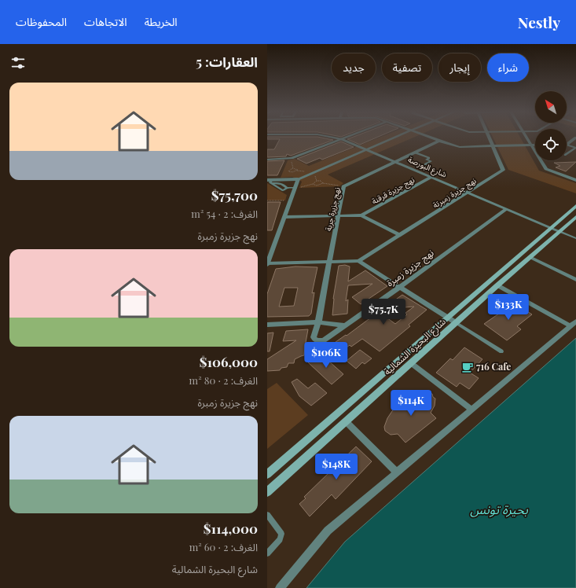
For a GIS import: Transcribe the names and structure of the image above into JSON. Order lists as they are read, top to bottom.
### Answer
{
  "streets": {
    "main road": ["شارع البحيرة الشمالية"],
    "street": [
      "شارع البورصة",
      "نهج جزيرة قرقنة",
      "نهج جزيرة زمبرتة",
      "نهج جزيرة جربة",
      "نهج جزيرة زمبرة"
    ]
  },
  "crossings": [
    ["شارع البورصة", "نهج جزيرة قرقنة"],
    ["شارع البورصة", "نهج جزيرة زمبرتة"],
    ["شارع البورصة", "نهج جزيرة جربة"],
    ["شارع البورصة", "نهج جزيرة زمبرة"],
    ["شارع البورصة", "شارع البحيرة الشمالية"],
    ["نهج جزيرة جربة", "نهج جزيرة زمبرة"]
  ],
  "water": ["بحيرة تونس"],
  "places": {
    "cafe": ["716 Cafe"]
  },
  "north": "top left",
  "page": {
    "header": "Nestly",
    "nav": ["الخريطة", "الاتجاهات", "المحفوظات"],
    "heading": "العقارات: 5",
    "chip": [
      "شراء",
      "إيجار",
      "تصفية",
      "جديد"
    ],
    "list": [
      {
        "name": "$75,700",
        "note": "الغرف: 2 · 54 m² · نهج جزيرة زمبرة"
      },
      {
        "name": "$106,000",
        "note": "الغرف: 2 · 80 m² · نهج جزيرة زمبرة"
      },
      {
        "name": "$114,000",
        "note": "الغرف: 2 · 60 m² · شارع البحيرة الشمالية"
      }
    ],
    "price": [
      "$133K",
      "$75.7K",
      "$106K",
      "$114K",
      "$148K"
    ]
  }
}
